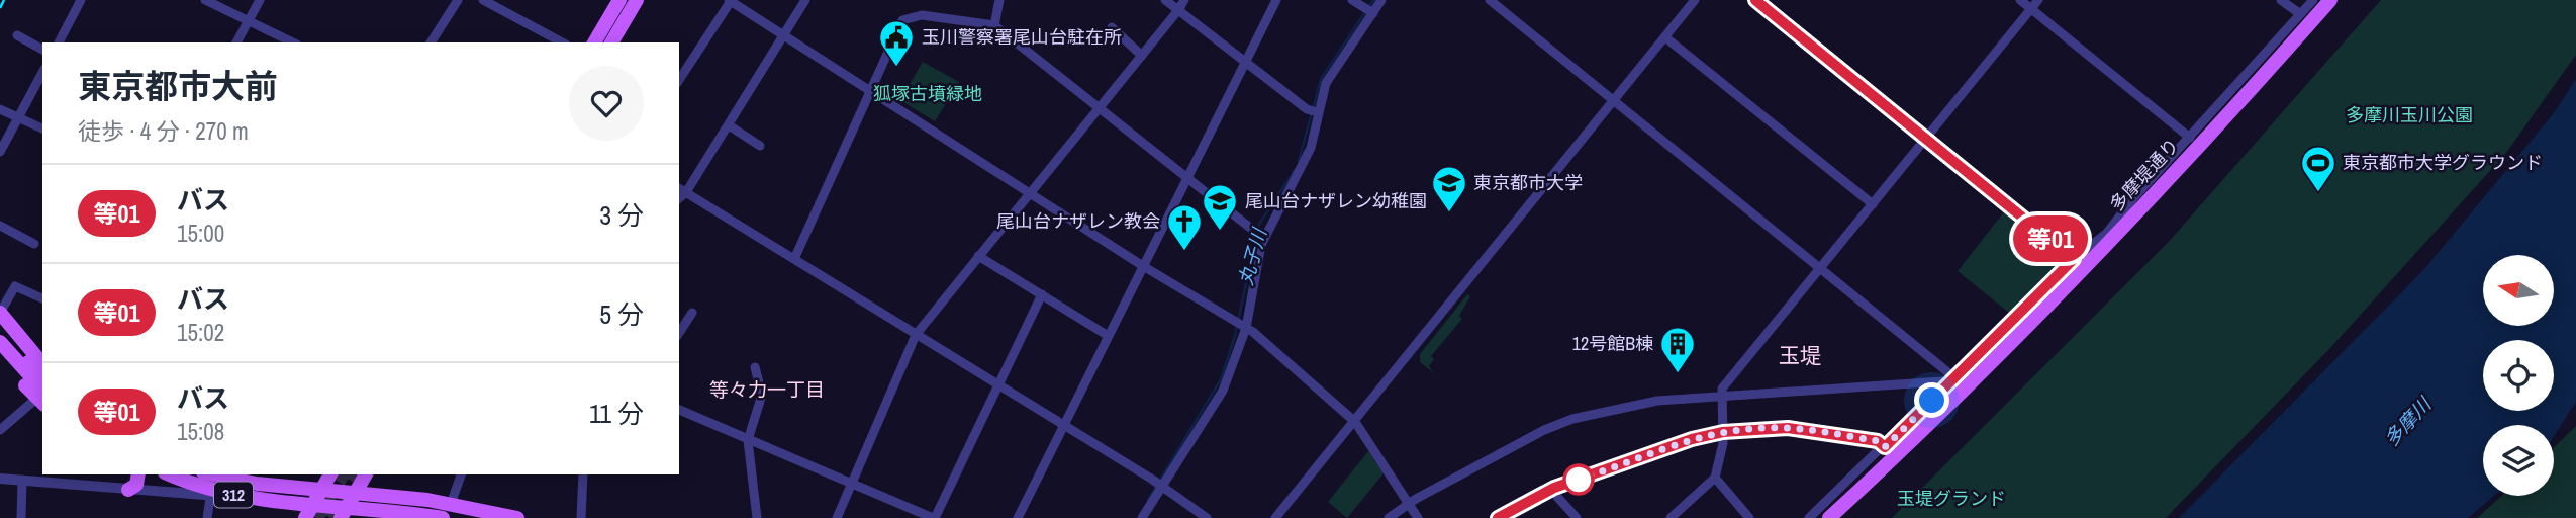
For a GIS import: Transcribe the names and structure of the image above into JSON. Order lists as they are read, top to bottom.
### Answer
{
  "streets": {
    "main road": ["多摩堤通り", "312"]
  },
  "districts": ["玉堤", "等々力一丁目"],
  "water": ["丸子川", "多摩川"],
  "parks": ["狐塚古墳緑地", "多摩川玉川公園", "玉堤グランド"],
  "places": {
    "public building": ["玉川警察署尾山台駐在所"],
    "sports": ["東京都市大学グラウンド"],
    "school or university": ["東京都市大学", "尾山台ナザレン幼稚園"],
    "church": ["尾山台ナザレン教会"],
    "building": ["12号館B棟"]
  },
  "lines": ["bus line 等01"],
  "north": "left",
  "page": {
    "on_map": "等01",
    "heading": ["東京都市大前", "徒歩 · 4 分 · 270 m"],
    "list": [
      {
        "mark": "等01",
        "name": "バス",
        "note": "15:00",
        "value": "3 分"
      },
      {
        "mark": "等01",
        "name": "バス",
        "note": "15:02",
        "value": "5 分"
      },
      {
        "mark": "等01",
        "name": "バス",
        "note": "15:08",
        "value": "11 分"
      }
    ]
  }
}
